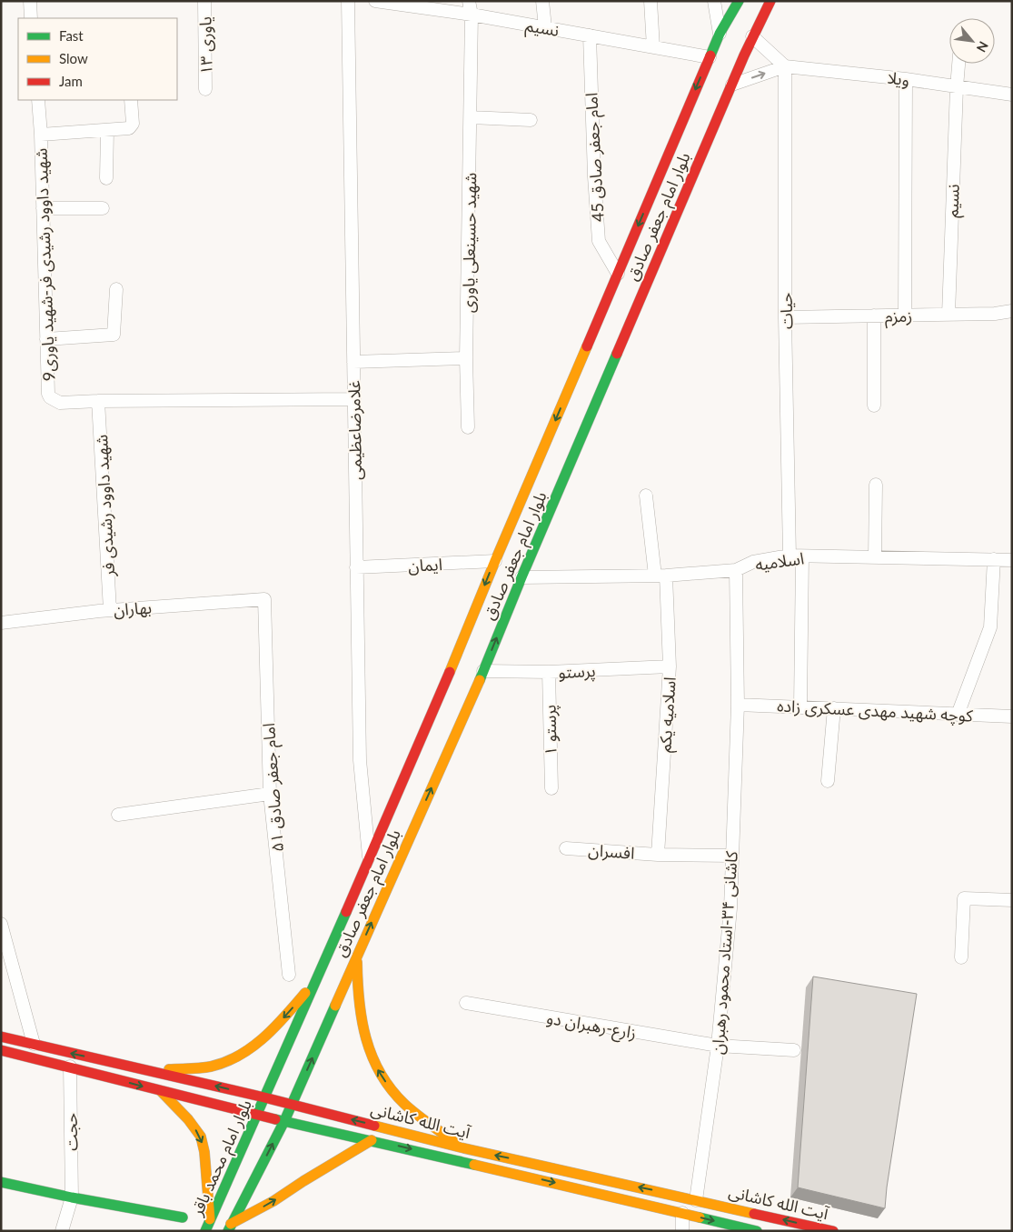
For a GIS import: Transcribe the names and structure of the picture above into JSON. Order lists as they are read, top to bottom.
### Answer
{
  "streets": {
    "main road": ["بلوار امام جعفر صادق", "آیت الله کاشانی", "بلوار امام محمد باقر"],
    "street": [
      "نسیم",
      "یاوری ۱۳",
      "ویلا",
      "امام جعفر صادق 45",
      "شهید حسینعلی یاوری",
      "شهید داوود رشیدی فر-شهید یاوری9",
      "حیات",
      "زمزم",
      "غلامرضاعظیمی",
      "شهید داوود رشیدی فر",
      "اسلامیه",
      "ایمان",
      "بهاران",
      "پرستو",
      "کوچه شهید مهدی عسکری زاده",
      "اسلامیه یکم",
      "پرستو ۱",
      "امام جعفر صادق ۵۱",
      "افسران",
      "کاشانی ۳۴-استاد محمود رهبران",
      "زارع-رهبران دو",
      "حجت"
    ]
  },
  "crossings": [
    ["نسیم", "ویلا"],
    ["نسیم", "امام جعفر صادق 45"],
    ["نسیم", "بلوار امام جعفر صادق"],
    ["نسیم", "شهید حسینعلی یاوری"],
    ["نسیم", "زمزم"],
    ["ویلا", "بلوار امام جعفر صادق"],
    ["ویلا", "حیات"],
    ["امام جعفر صادق 45", "بلوار امام جعفر صادق"],
    ["بلوار امام جعفر صادق", "غلامرضاعظیمی"],
    ["بلوار امام جعفر صادق", "اسلامیه"],
    ["بلوار امام جعفر صادق", "ایمان"],
    ["بلوار امام جعفر صادق", "پرستو"],
    ["بلوار امام جعفر صادق", "آیت الله کاشانی"],
    ["بلوار امام جعفر صادق", "بلوار امام محمد باقر"],
    ["شهید داوود رشیدی فر-شهید یاوری9", "غلامرضاعظیمی"],
    ["شهید داوود رشیدی فر-شهید یاوری9", "شهید داوود رشیدی فر"],
    ["حیات", "زمزم"],
    ["حیات", "اسلامیه"],
    ["حیات", "کوچه شهید مهدی عسکری زاده"],
    ["غلامرضاعظیمی", "ایمان"],
    ["شهید داوود رشیدی فر", "بهاران"],
    ["اسلامیه", "اسلامیه یکم"],
    ["اسلامیه", "کاشانی ۳۴-استاد محمود رهبران"],
    ["بهاران", "امام جعفر صادق ۵۱"],
    ["پرستو", "اسلامیه یکم"],
    ["پرستو", "پرستو ۱"],
    ["کوچه شهید مهدی عسکری زاده", "کاشانی ۳۴-استاد محمود رهبران"],
    ["اسلامیه یکم", "افسران"],
    ["افسران", "کاشانی ۳۴-استاد محمود رهبران"],
    ["کاشانی ۳۴-استاد محمود رهبران", "زارع-رهبران دو"],
    ["کاشانی ۳۴-استاد محمود رهبران", "آیت الله کاشانی"],
    ["آیت الله کاشانی", "حجت"],
    ["آیت الله کاشانی", "بلوار امام محمد باقر"]
  ],
  "legend": ["Fast", "Slow", "Jam"],
  "north": "bottom right"
}
